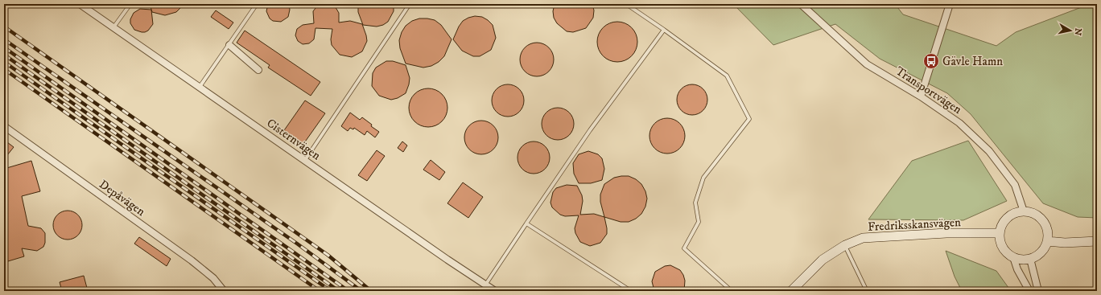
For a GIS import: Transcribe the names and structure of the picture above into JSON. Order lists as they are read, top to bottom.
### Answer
{
  "streets": {
    "main road": ["Fredriksskansvägen"],
    "street": ["Transportvägen", "Cisternvägen", "Depåvägen"]
  },
  "crossings": [
    ["Transportvägen", "Fredriksskansvägen"]
  ],
  "places": {
    "bus stop": ["Gävle Hamn"]
  },
  "north": "right"
}
